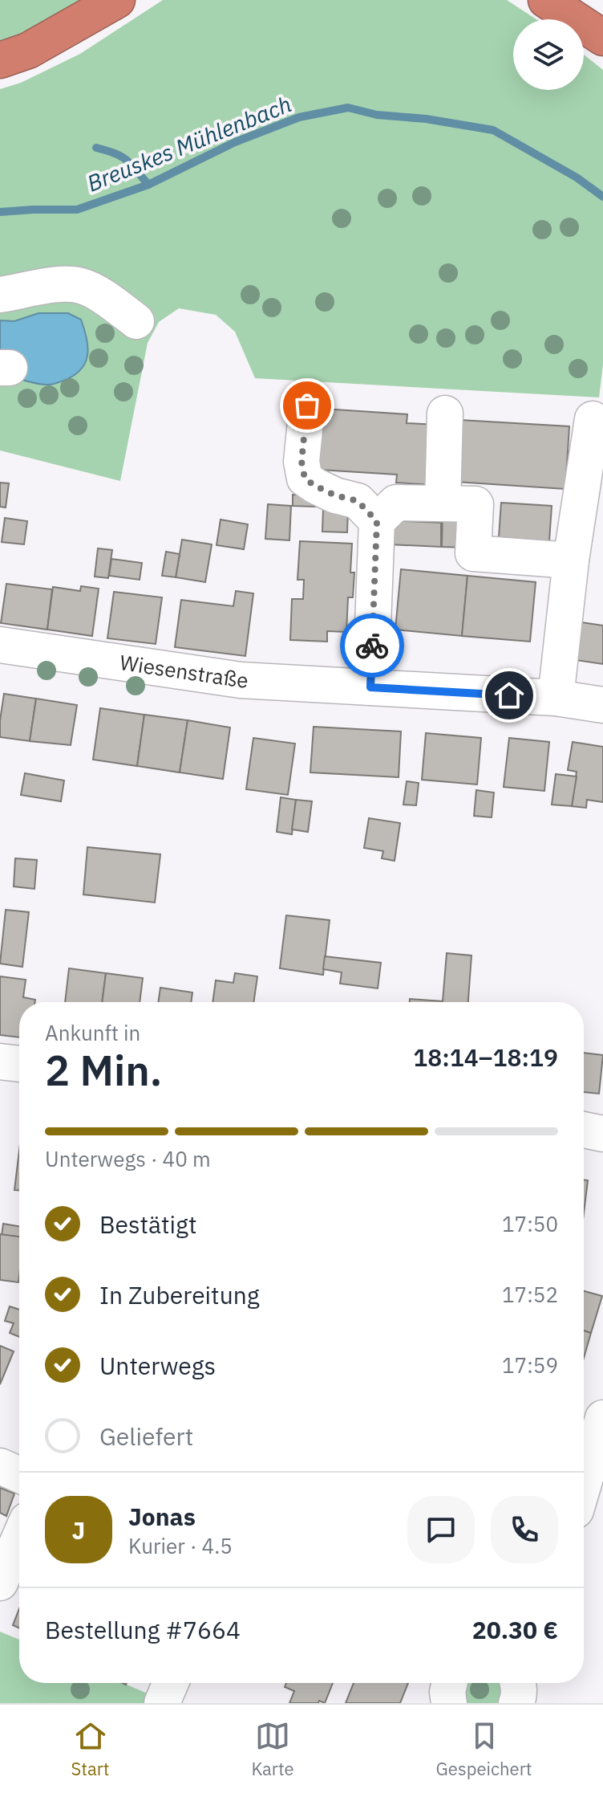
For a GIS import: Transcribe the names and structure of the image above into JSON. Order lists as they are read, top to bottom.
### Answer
{
  "streets": {
    "street": ["Wiesenstraße"]
  },
  "water": ["Breuskes Mühlenbach"],
  "page": {
    "heading": ["2 Min.", "Ankunft in", "18:14–18:19"],
    "panel": [
      "Jonas",
      "Kurier · 4.5",
      "Bestellung #7664",
      "20.30 €"
    ],
    "bar": "Unterwegs · 40 m",
    "list": [
      ["Bestätigt", "17:50"],
      ["In Zubereitung", "17:52"],
      ["Unterwegs", "17:59"],
      "Geliefert"
    ],
    "round": "J",
    "tabs": ["Start", "Karte", "Gespeichert"]
  }
}
